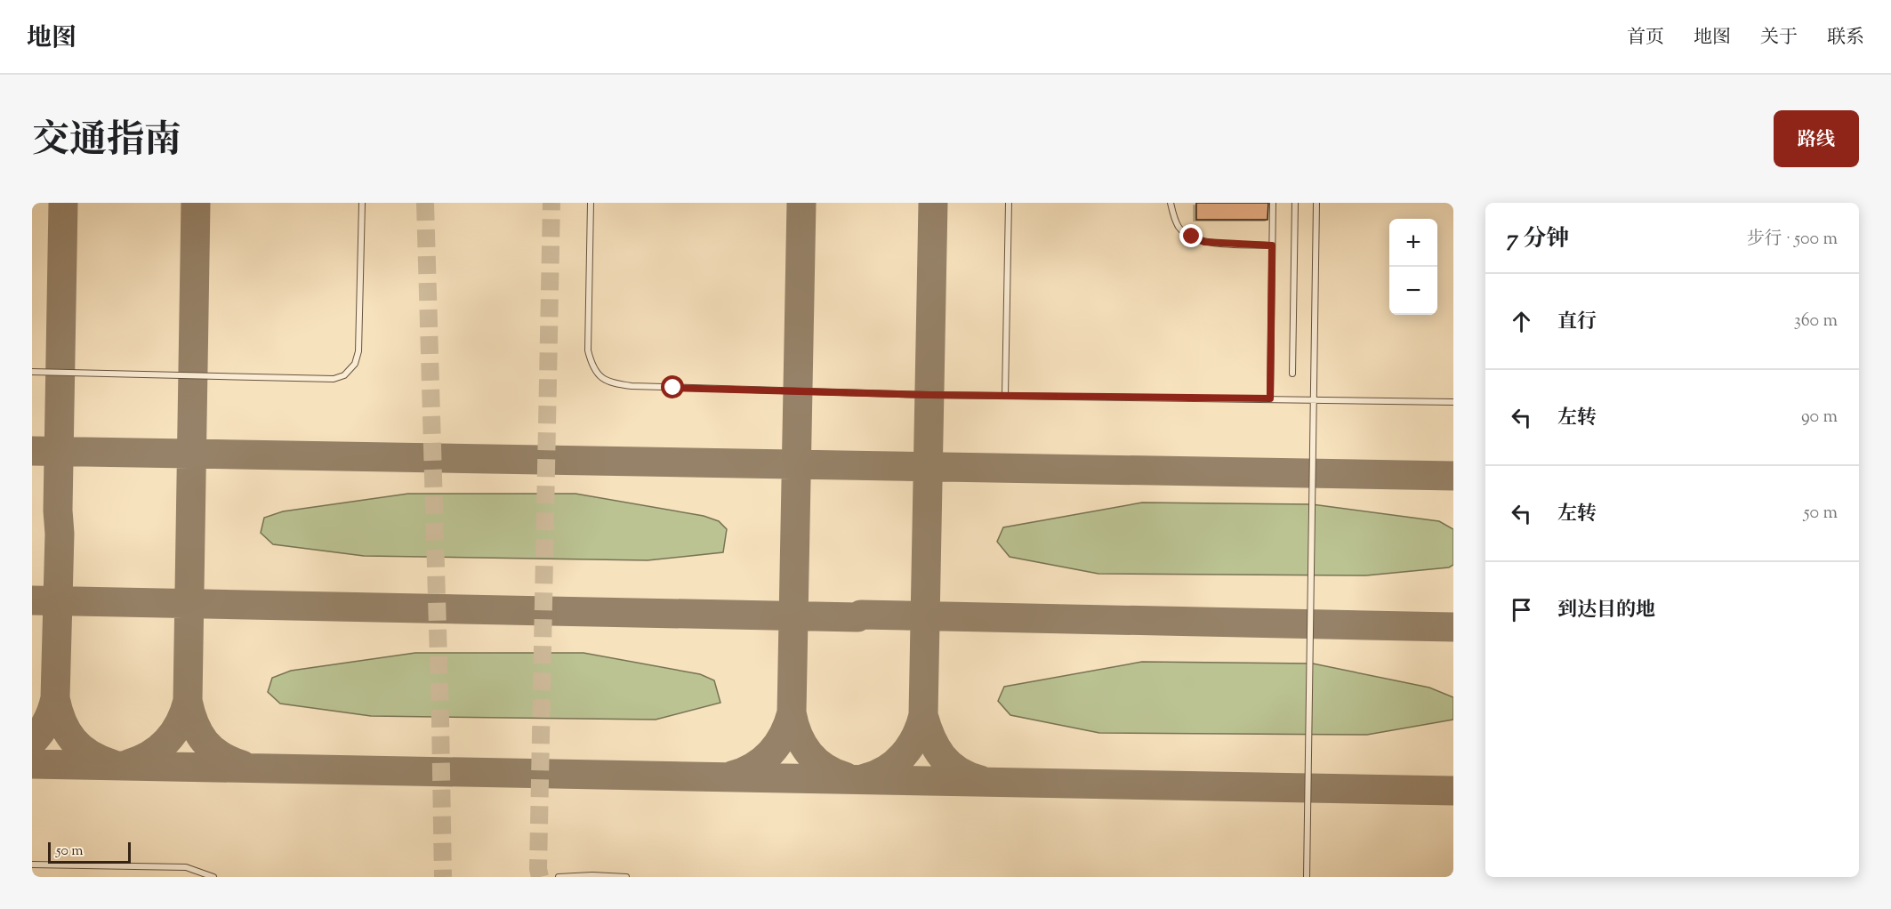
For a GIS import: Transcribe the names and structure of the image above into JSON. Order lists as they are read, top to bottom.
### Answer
{
  "scale_bar": "50 m",
  "page": {
    "header": "地图",
    "nav": [
      "首页",
      "地图",
      "关于",
      "联系"
    ],
    "title": "交通指南",
    "buttons": "路线",
    "heading": ["7 分钟", "步行 · 500 m"],
    "map_buttons": ["+", "−"],
    "list": [
      ["直行", "360 m"],
      ["左转", "90 m"],
      ["左转", "50 m"],
      "到达目的地"
    ],
    "scale": "50 m"
  }
}
